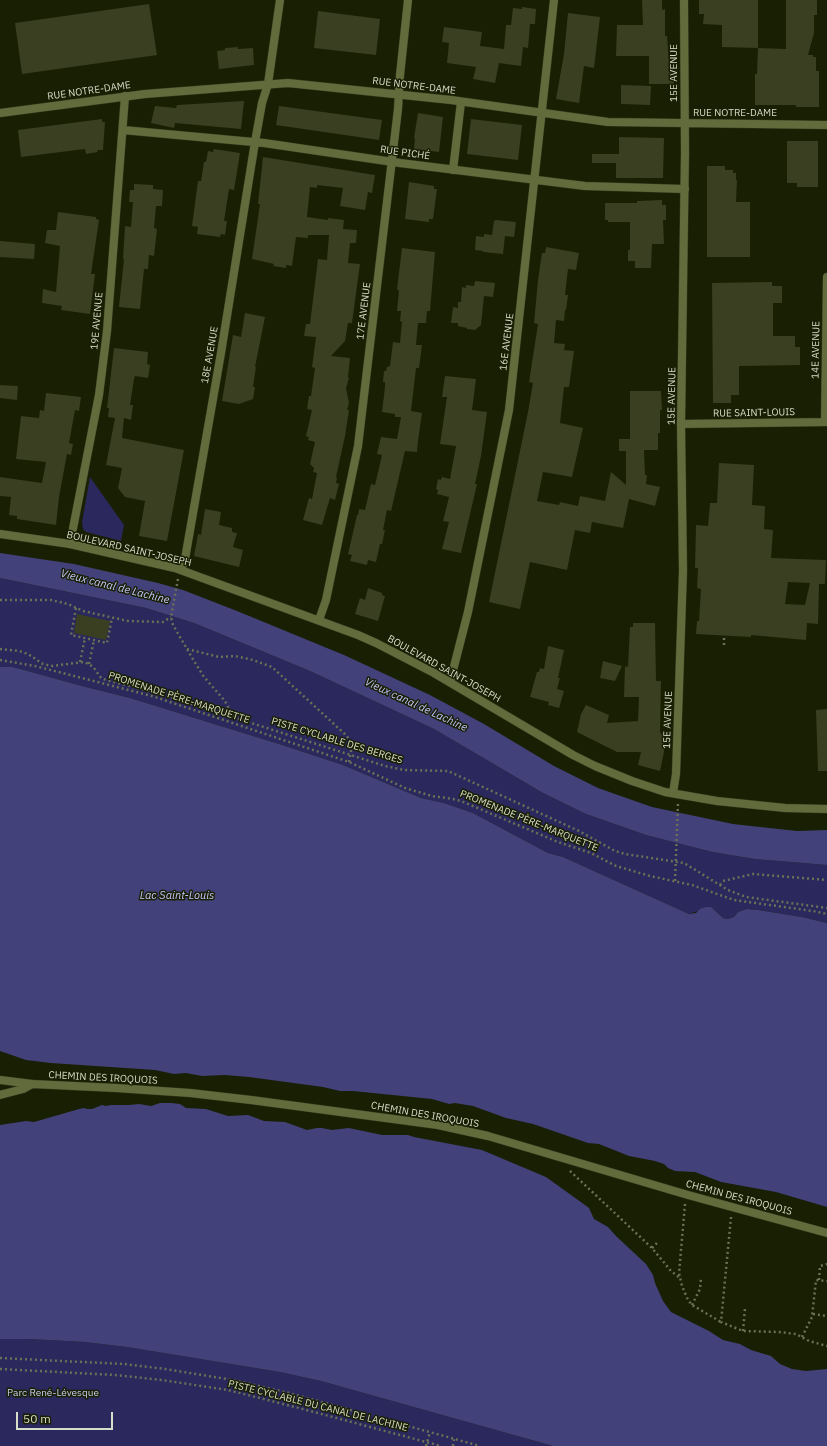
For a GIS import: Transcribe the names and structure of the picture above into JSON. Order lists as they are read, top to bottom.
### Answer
{
  "streets": {
    "street": [
      "15E AVENUE",
      "RUE NOTRE-DAME",
      "RUE PICHÉ",
      "17E AVENUE",
      "19E AVENUE",
      "16E AVENUE",
      "14E AVENUE",
      "18E AVENUE",
      "RUE SAINT-LOUIS",
      "BOULEVARD SAINT-JOSEPH",
      "CHEMIN DES IROQUOIS"
    ],
    "path": ["PROMENADE PÈRE-MARQUETTE", "PISTE CYCLABLE DES BERGES", "PISTE CYCLABLE DU CANAL DE LACHINE"]
  },
  "crossings": [
    ["15E AVENUE", "RUE NOTRE-DAME"],
    ["15E AVENUE", "RUE PICHÉ"],
    ["15E AVENUE", "RUE SAINT-LOUIS"],
    ["15E AVENUE", "BOULEVARD SAINT-JOSEPH"],
    ["RUE NOTRE-DAME", "17E AVENUE"],
    ["RUE NOTRE-DAME", "19E AVENUE"],
    ["RUE NOTRE-DAME", "16E AVENUE"],
    ["RUE NOTRE-DAME", "18E AVENUE"],
    ["RUE PICHÉ", "17E AVENUE"],
    ["RUE PICHÉ", "19E AVENUE"],
    ["RUE PICHÉ", "16E AVENUE"],
    ["RUE PICHÉ", "18E AVENUE"],
    ["17E AVENUE", "BOULEVARD SAINT-JOSEPH"],
    ["19E AVENUE", "BOULEVARD SAINT-JOSEPH"],
    ["16E AVENUE", "BOULEVARD SAINT-JOSEPH"],
    ["14E AVENUE", "RUE SAINT-LOUIS"],
    ["18E AVENUE", "BOULEVARD SAINT-JOSEPH"]
  ],
  "water": ["Vieux canal de Lachine", "Lac Saint-Louis"],
  "parks": ["Parc René-Lévesque"],
  "scale_bar": "50 m"
}
